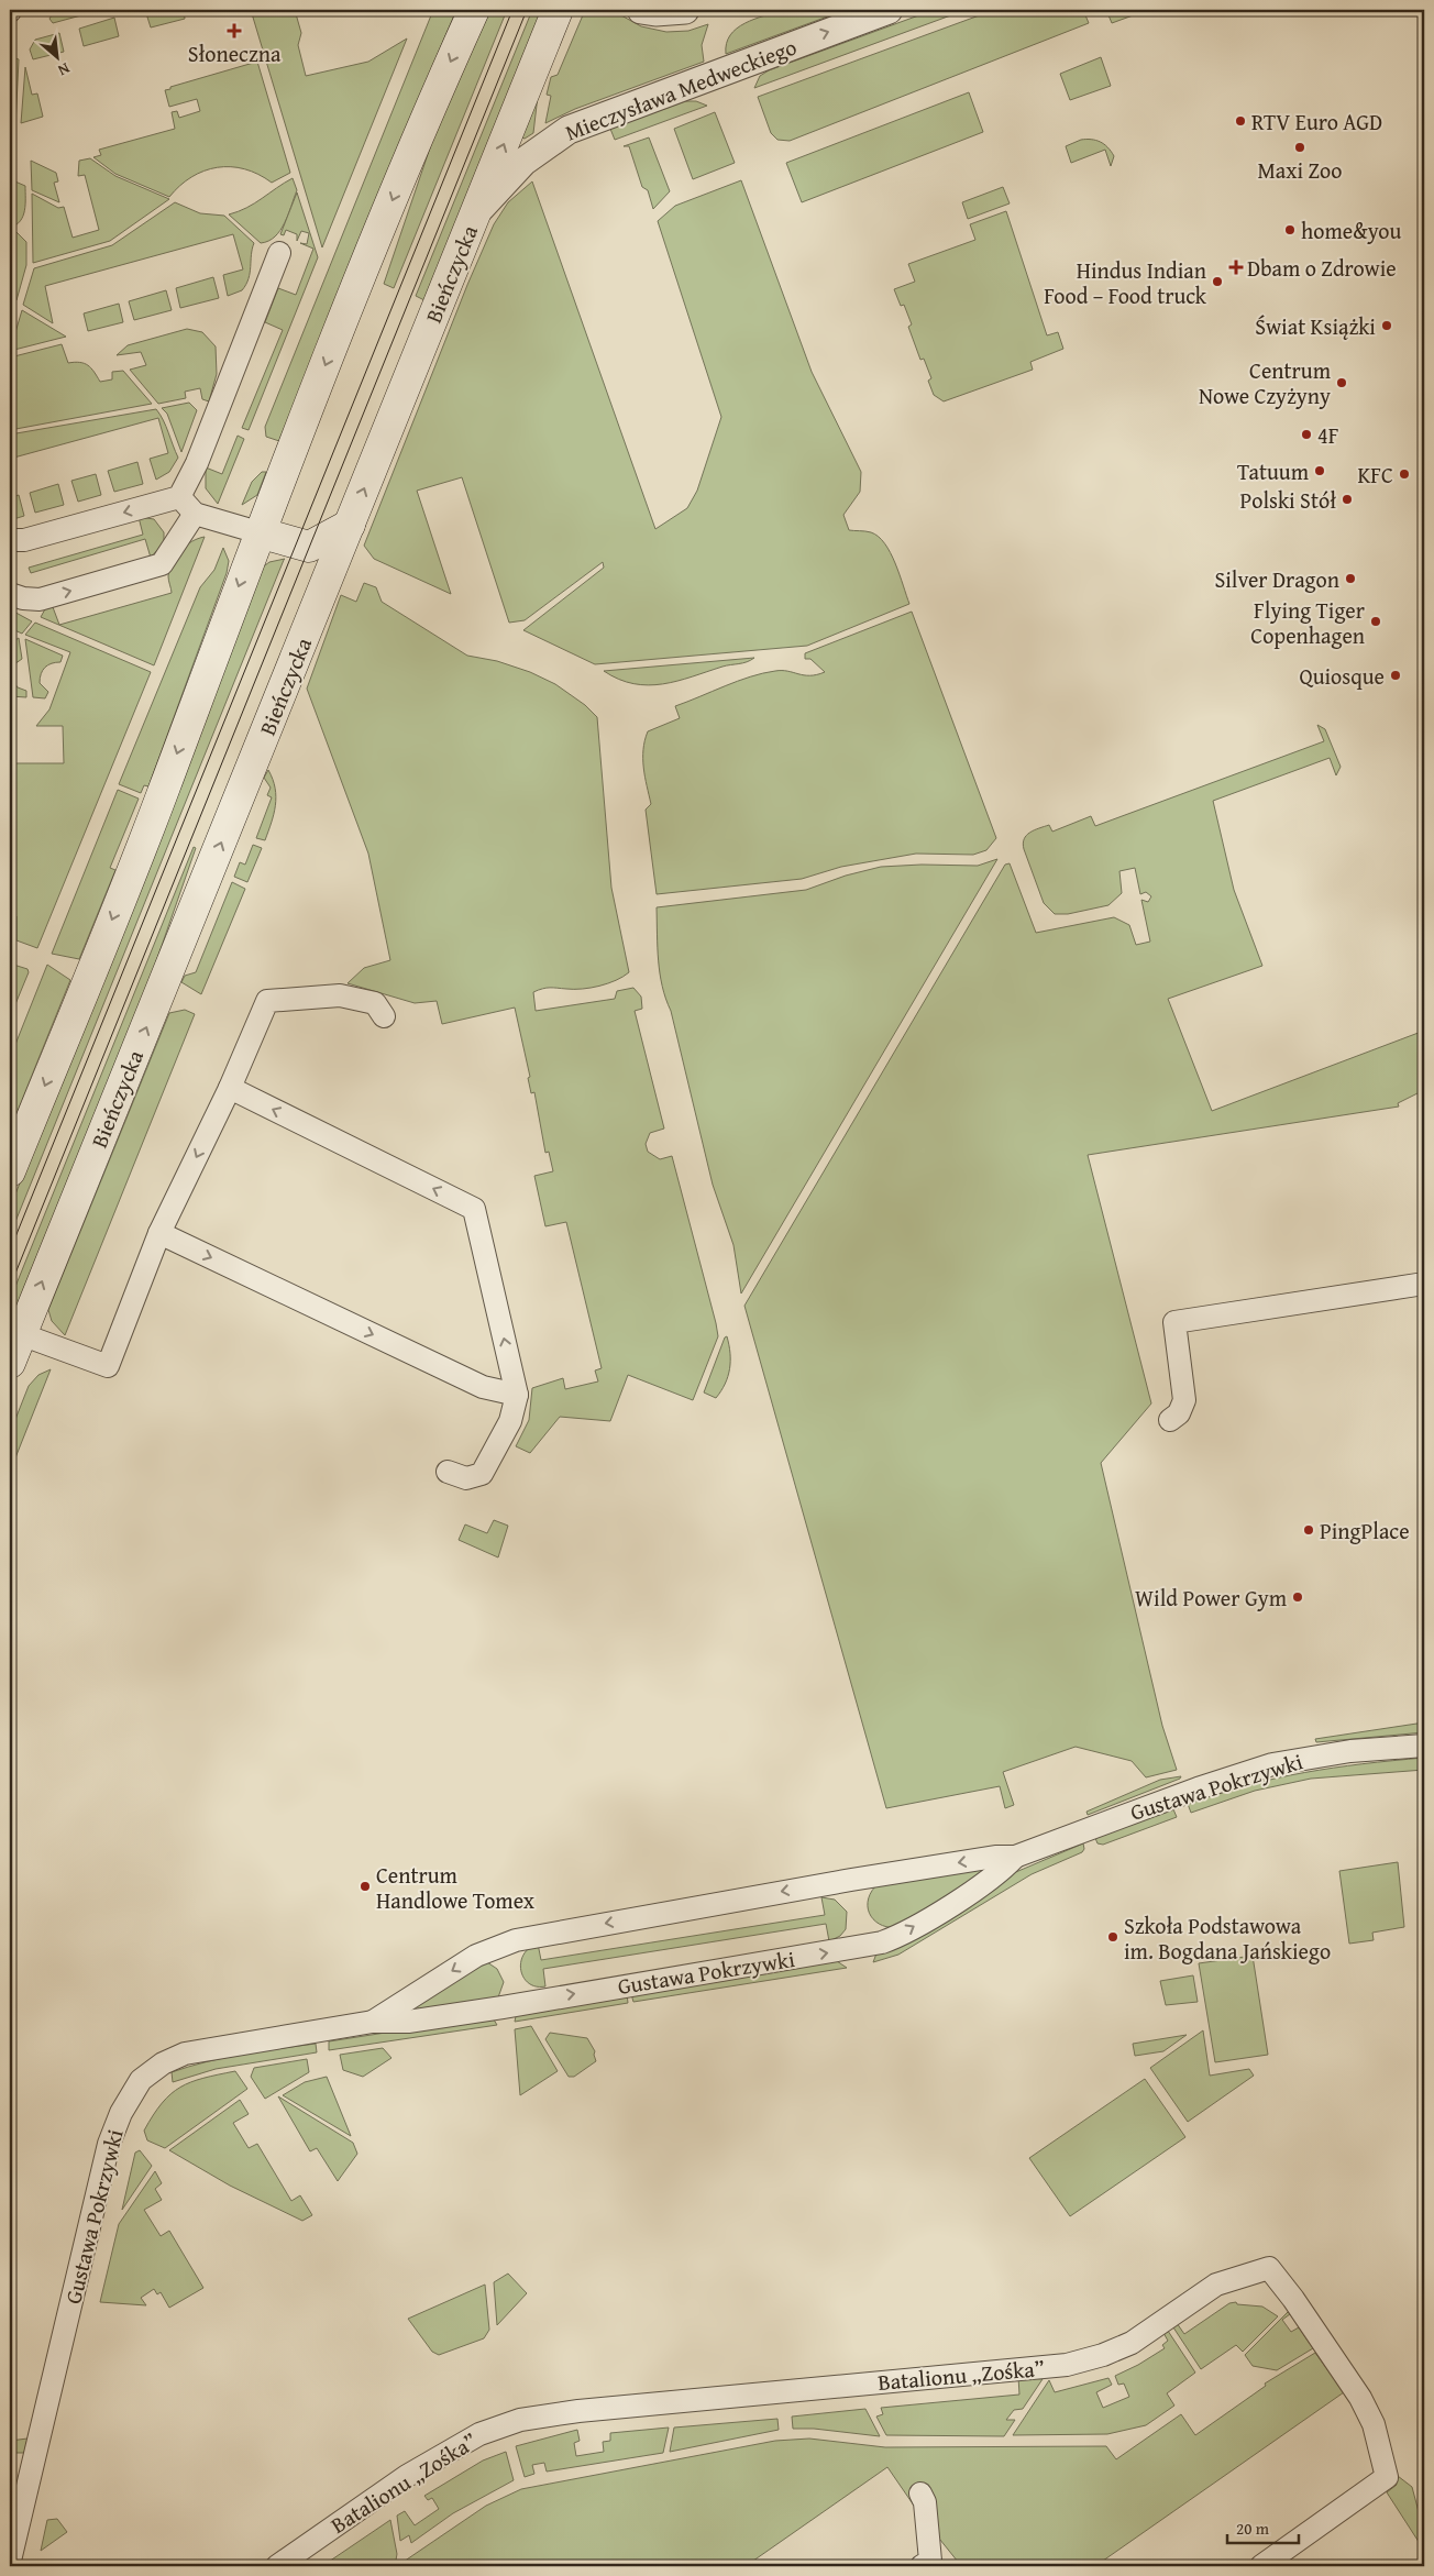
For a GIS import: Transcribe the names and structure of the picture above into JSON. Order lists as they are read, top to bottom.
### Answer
{
  "streets": {
    "main road": ["Bieńczycka"],
    "street": ["Mieczysława Medweckiego", "Gustawa Pokrzywki", "Batalionu „Zośka”"]
  },
  "crossings": [
    ["Mieczysława Medweckiego", "Bieńczycka"]
  ],
  "one_way": ["Mieczysława Medweckiego"],
  "places": {
    "health": ["Słoneczna", "Dbam o Zdrowie"],
    "other": [
      "RTV Euro AGD",
      "Maxi Zoo",
      "home&you",
      "Hindus Indian Food – Food truck",
      "Świat Książki",
      "Centrum Nowe Czyżyny",
      "4F",
      "Tatuum",
      "KFC",
      "Polski Stół",
      "Silver Dragon",
      "Flying Tiger Copenhagen",
      "Quiosque",
      "PingPlace",
      "Wild Power Gym",
      "Centrum Handlowe Tomex",
      "Szkoła Podstawowa im. Bogdana Jańskiego"
    ]
  },
  "scale_bar": "20 m",
  "north": "bottom right"
}
